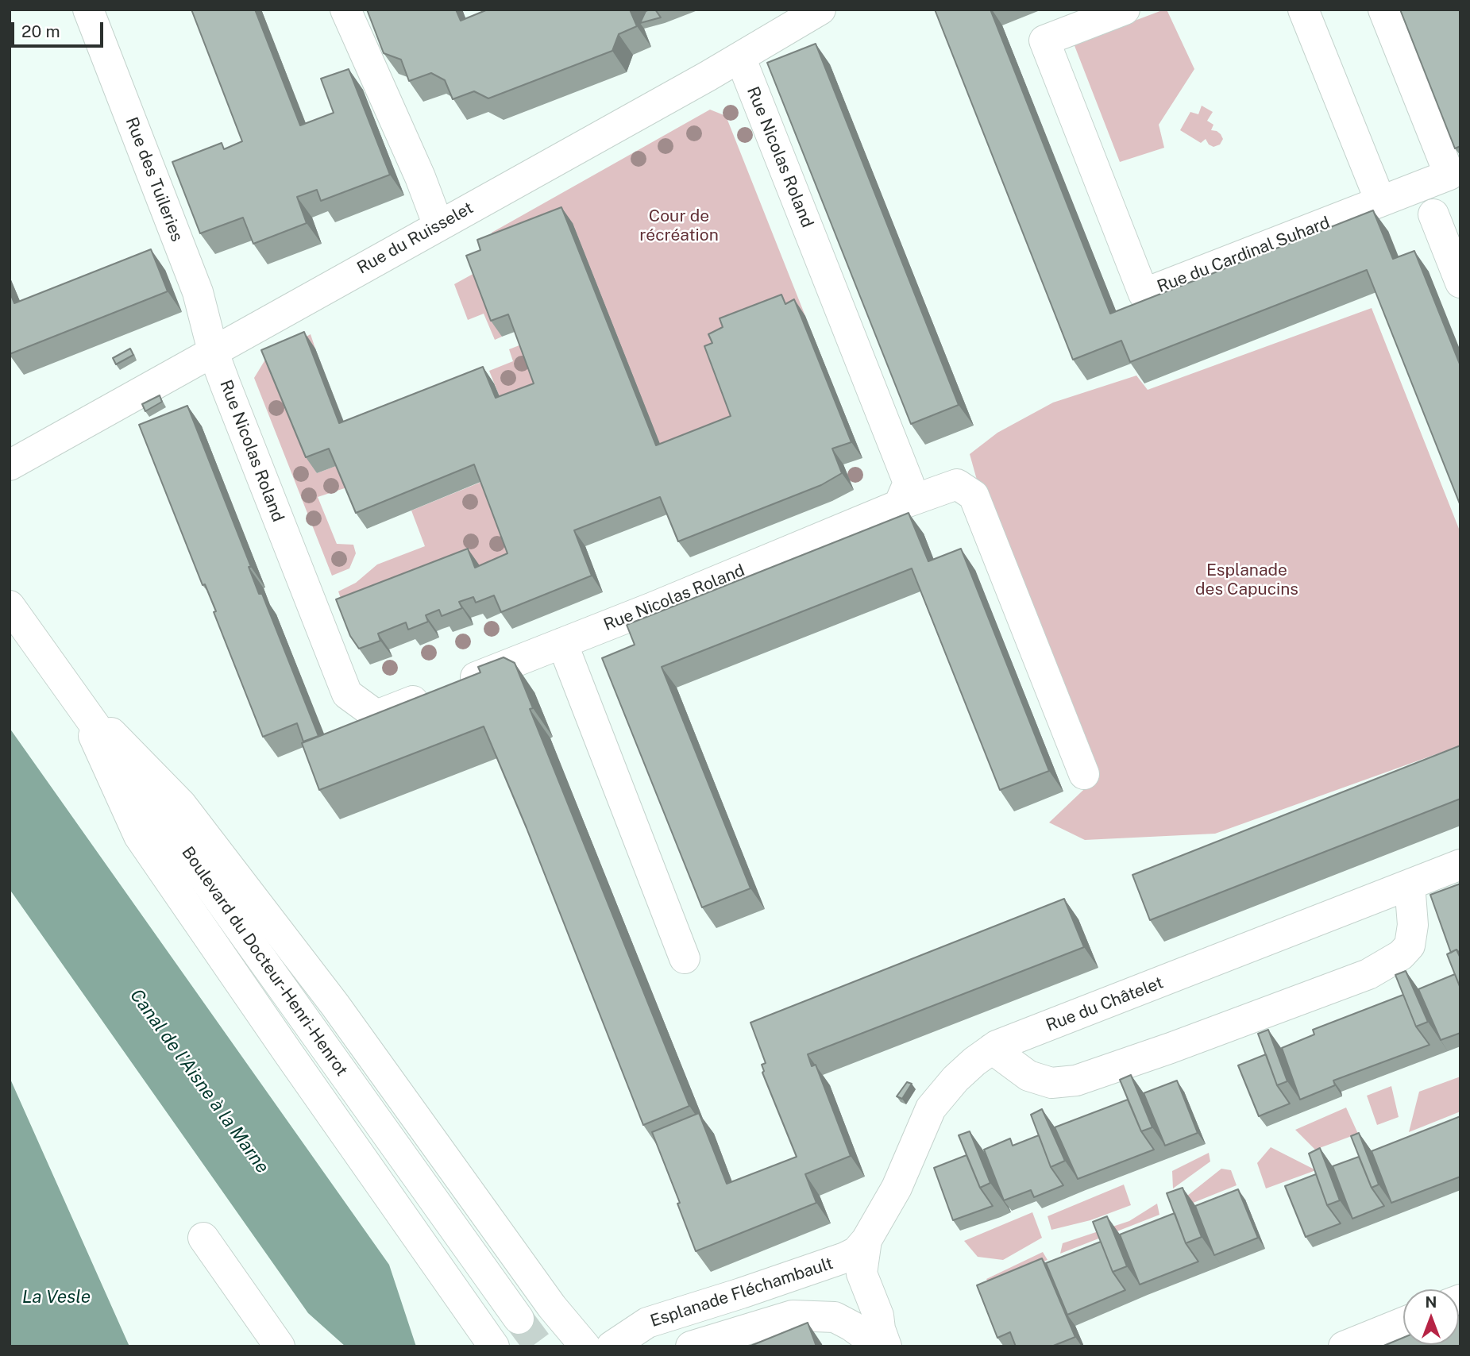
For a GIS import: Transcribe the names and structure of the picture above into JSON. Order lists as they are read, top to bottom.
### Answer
{
  "streets": {
    "street": [
      "Rue Nicolas Roland",
      "Rue des Tuileries",
      "Rue du Ruisselet",
      "Rue du Cardinal Suhard",
      "Boulevard du Docteur-Henri-Henrot",
      "Rue du Châtelet",
      "Esplanade Fléchambault"
    ]
  },
  "crossings": [
    ["Rue Nicolas Roland", "Rue des Tuileries"],
    ["Rue Nicolas Roland", "Rue du Ruisselet"],
    ["Rue des Tuileries", "Rue du Ruisselet"],
    ["Rue du Châtelet", "Esplanade Fléchambault"]
  ],
  "water": ["Canal de l'Aisne à la Marne", "La Vesle"],
  "parks": ["Cour de récréation", "Esplanade des Capucins"],
  "scale_bar": "20 m",
  "north": "top"
}
